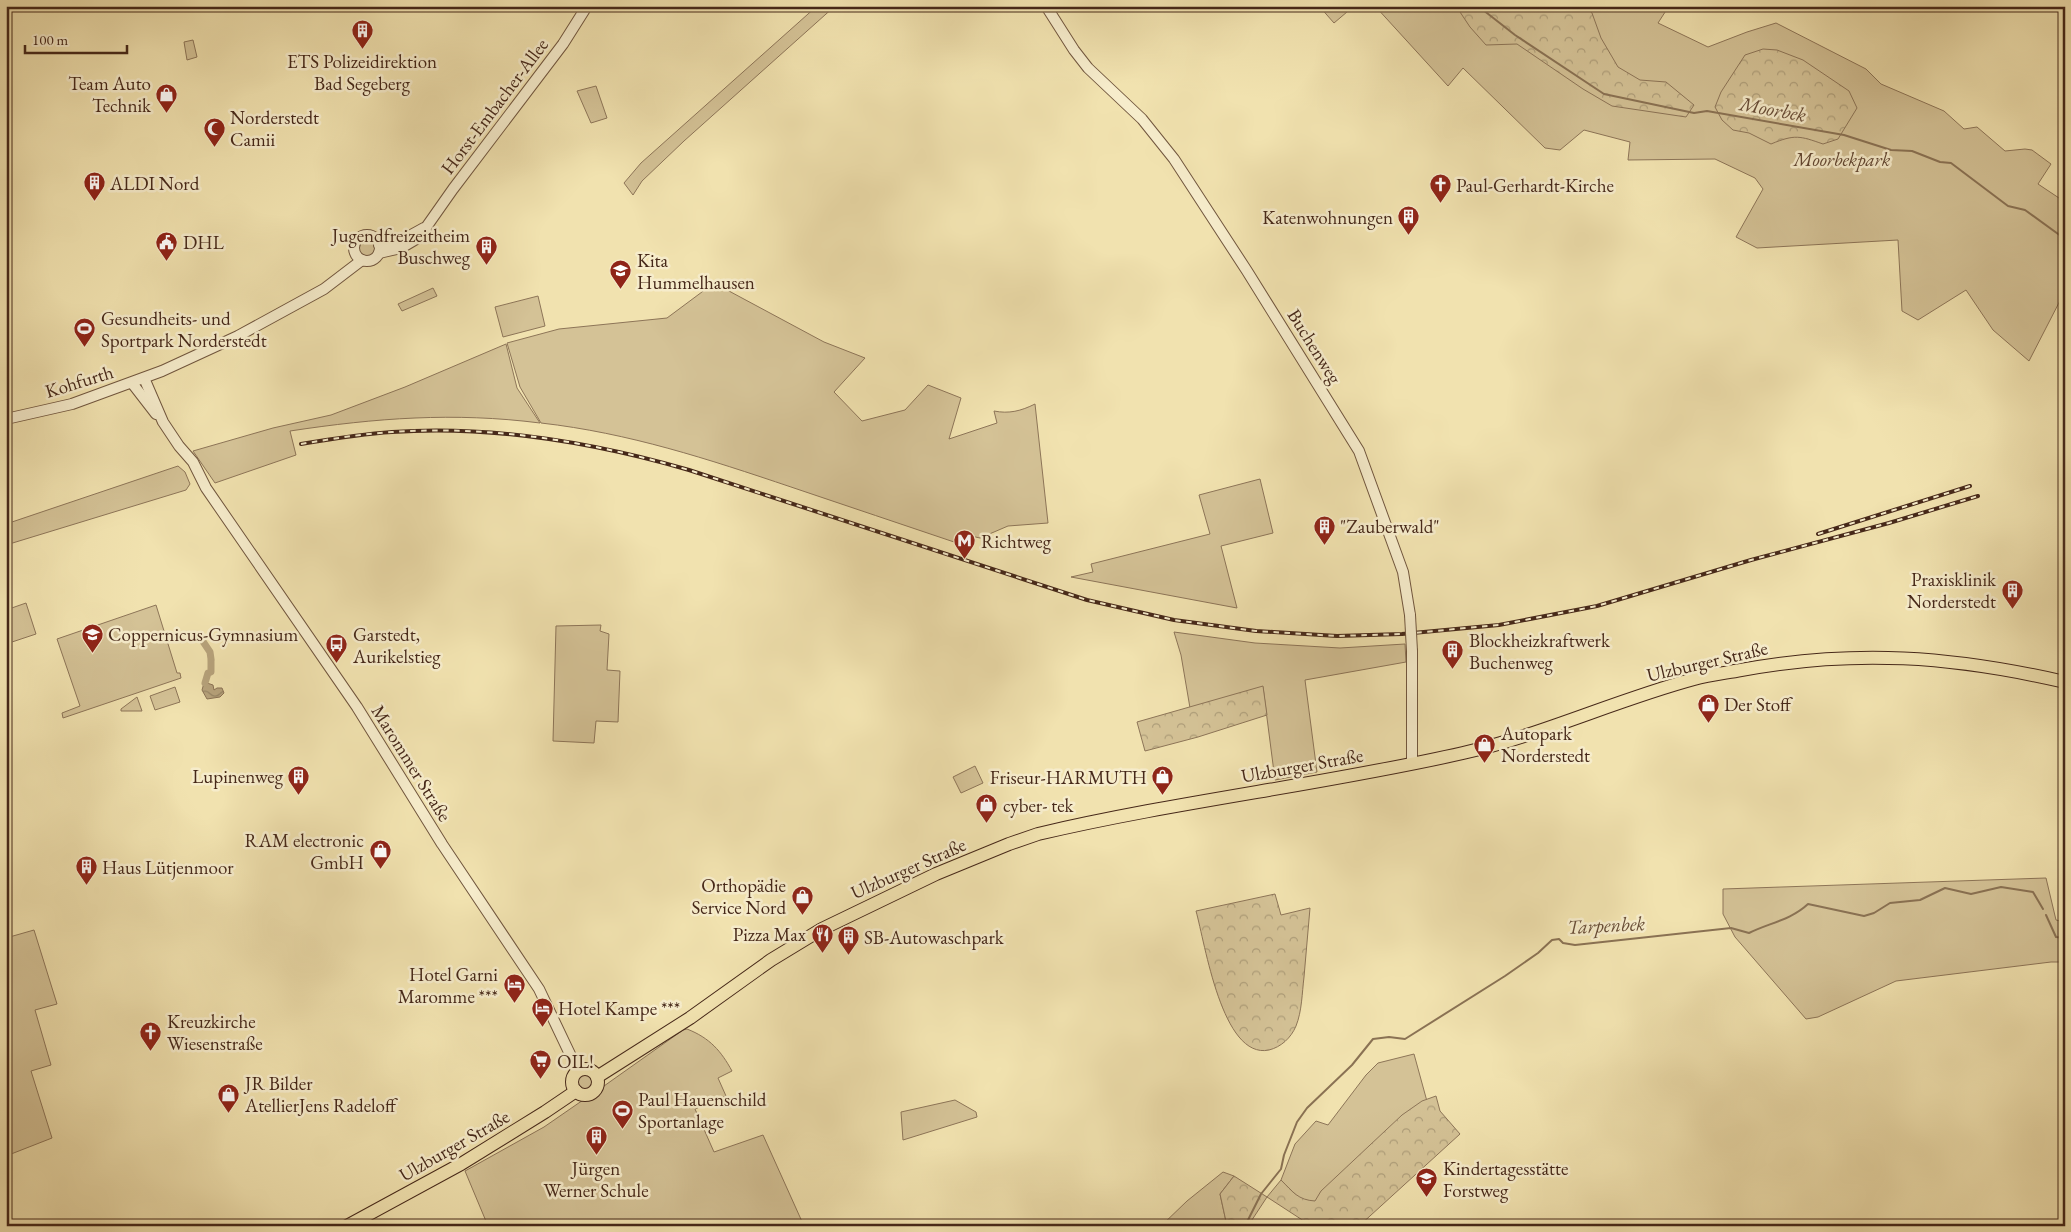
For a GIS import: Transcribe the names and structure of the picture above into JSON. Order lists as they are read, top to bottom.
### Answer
{
  "streets": {
    "main road": ["Ulzburger Straße"],
    "street": [
      "Horst-Embacher-Allee",
      "Buchenweg",
      "Kohfurth",
      "Marommer Straße"
    ]
  },
  "crossings": [
    ["Horst-Embacher-Allee", "Kohfurth"],
    ["Buchenweg", "Ulzburger Straße"],
    ["Kohfurth", "Marommer Straße"],
    ["Ulzburger Straße", "Marommer Straße"]
  ],
  "water": ["Moorbek", "Tarpenbek"],
  "parks": ["Moorbekpark"],
  "places": {
    "building": [
      "ETS Polizeidirektion Bad Segeberg",
      "ALDI Nord",
      "Katenwohnungen",
      "Jugendfreizeitheim Buschweg",
      "\"Zauberwald\"",
      "Praxisklinik Norderstedt",
      "Blockheizkraftwerk Buchenweg",
      "Lupinenweg",
      "Haus Lütjenmoor",
      "SB-Autowaschpark",
      "Jürgen Werner Schule"
    ],
    "shop": [
      "Team Auto Technik",
      "Der Stoff",
      "Autopark Norderstedt",
      "Friseur-HARMUTH",
      "cyber- tek",
      "RAM electronic GmbH",
      "Orthopädie Service Nord",
      "JR Bilder AtellierJens Radeloff"
    ],
    "mosque": ["Norderstedt Camii"],
    "church": ["Paul-Gerhardt-Kirche", "Kreuzkirche Wiesenstraße"],
    "public building": ["DHL"],
    "school or university": ["Kita Hummelhausen", "Coppernicus-Gymnasium", "Kindertagesstätte Forstweg"],
    "sports": ["Gesundheits- und Sportpark Norderstedt", "Paul Hauenschild Sportanlage"],
    "metro station": ["Richtweg"],
    "bus stop": ["Garstedt, Aurikelstieg"],
    "restaurant": ["Pizza Max"],
    "hotel": ["Hotel Garni Maromme ***", "Hotel Kampe ***"],
    "supermarket": ["OIL!"]
  },
  "scale_bar": "100 m"
}
